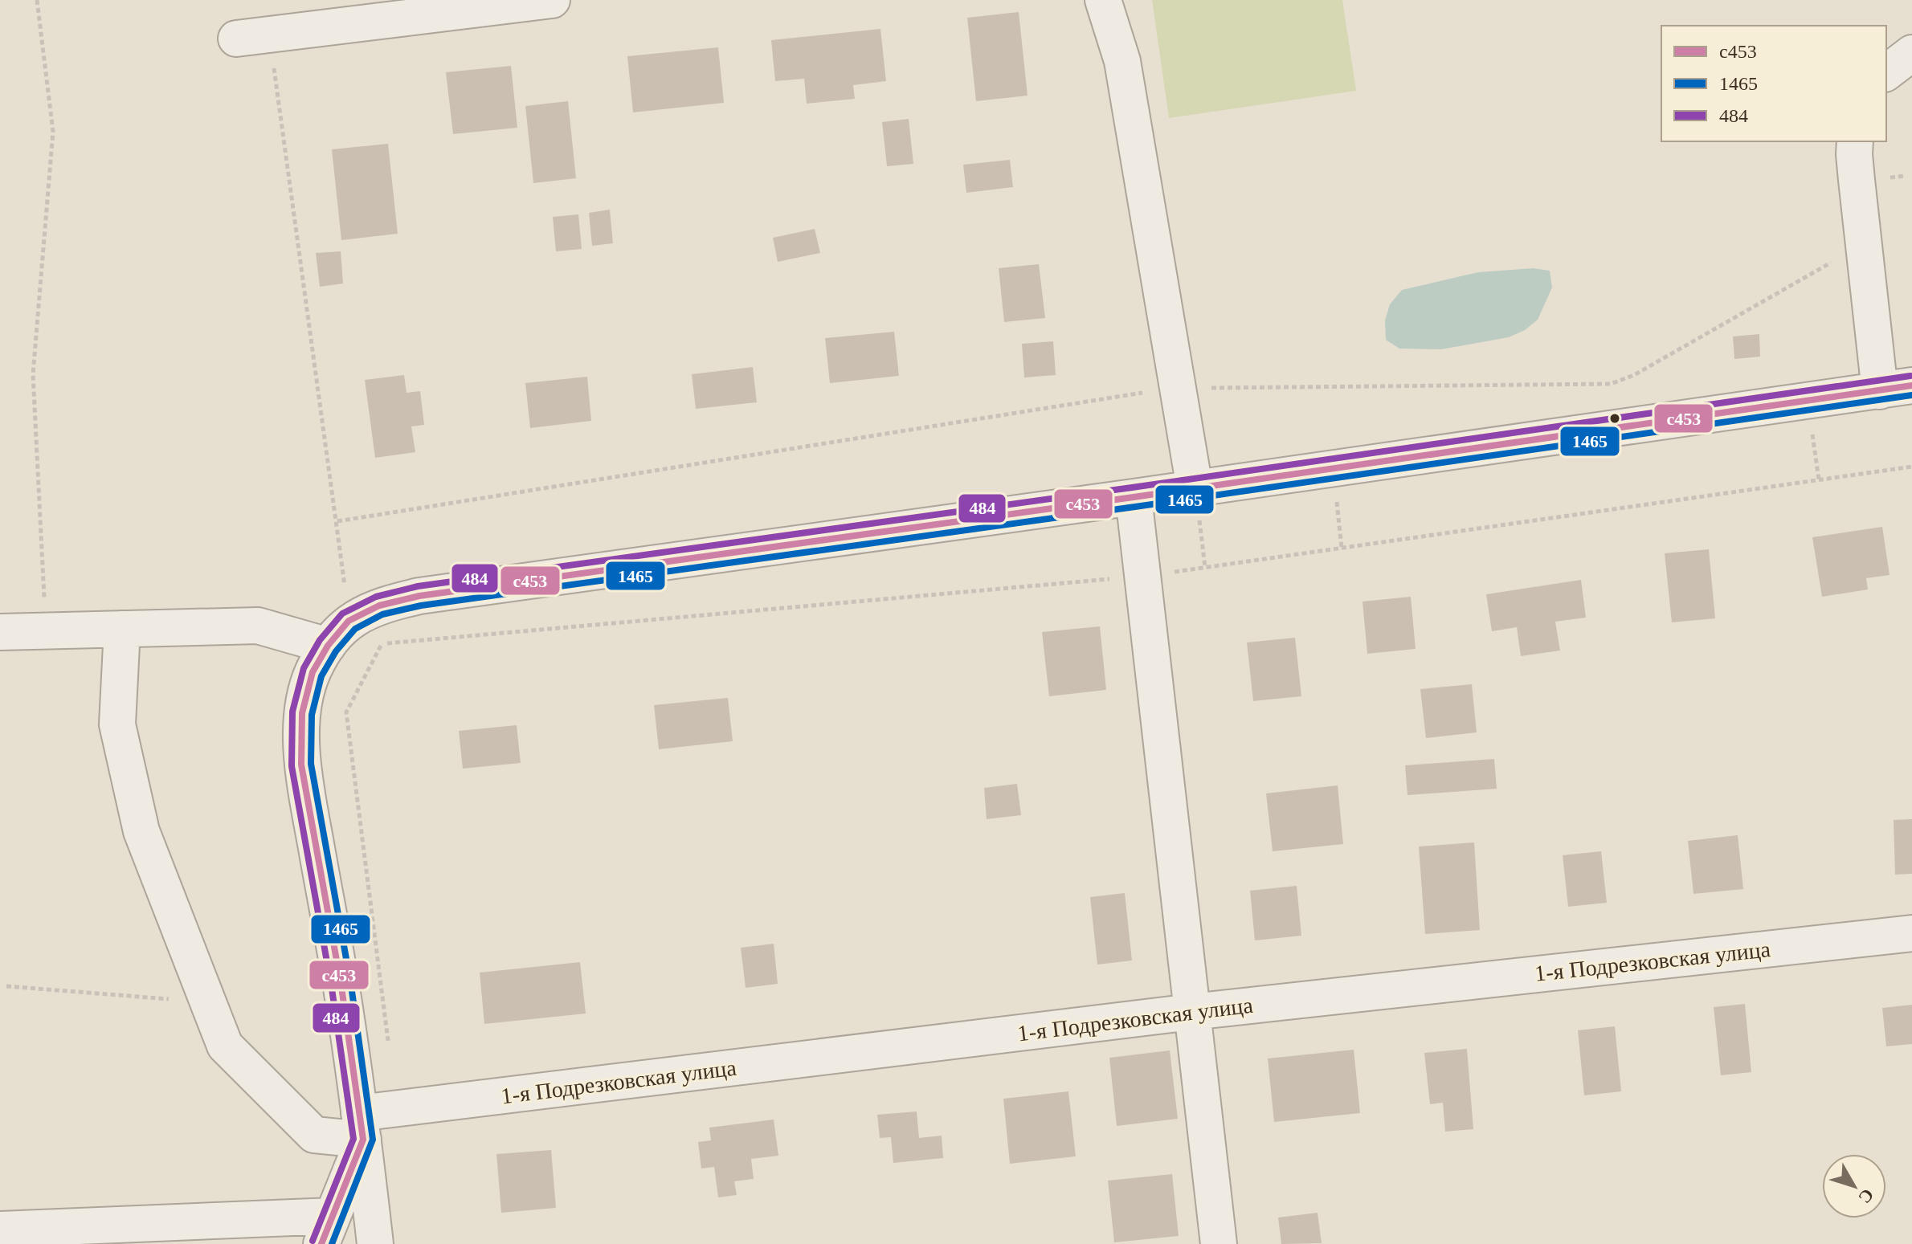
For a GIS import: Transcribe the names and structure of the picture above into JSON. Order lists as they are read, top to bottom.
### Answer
{
  "streets": {
    "street": ["1-я Подрезковская улица"]
  },
  "lines": ["transit line 484", "transit line с453", "transit line 1465"],
  "legend": ["с453", "1465", "484"],
  "north": "bottom right"
}
